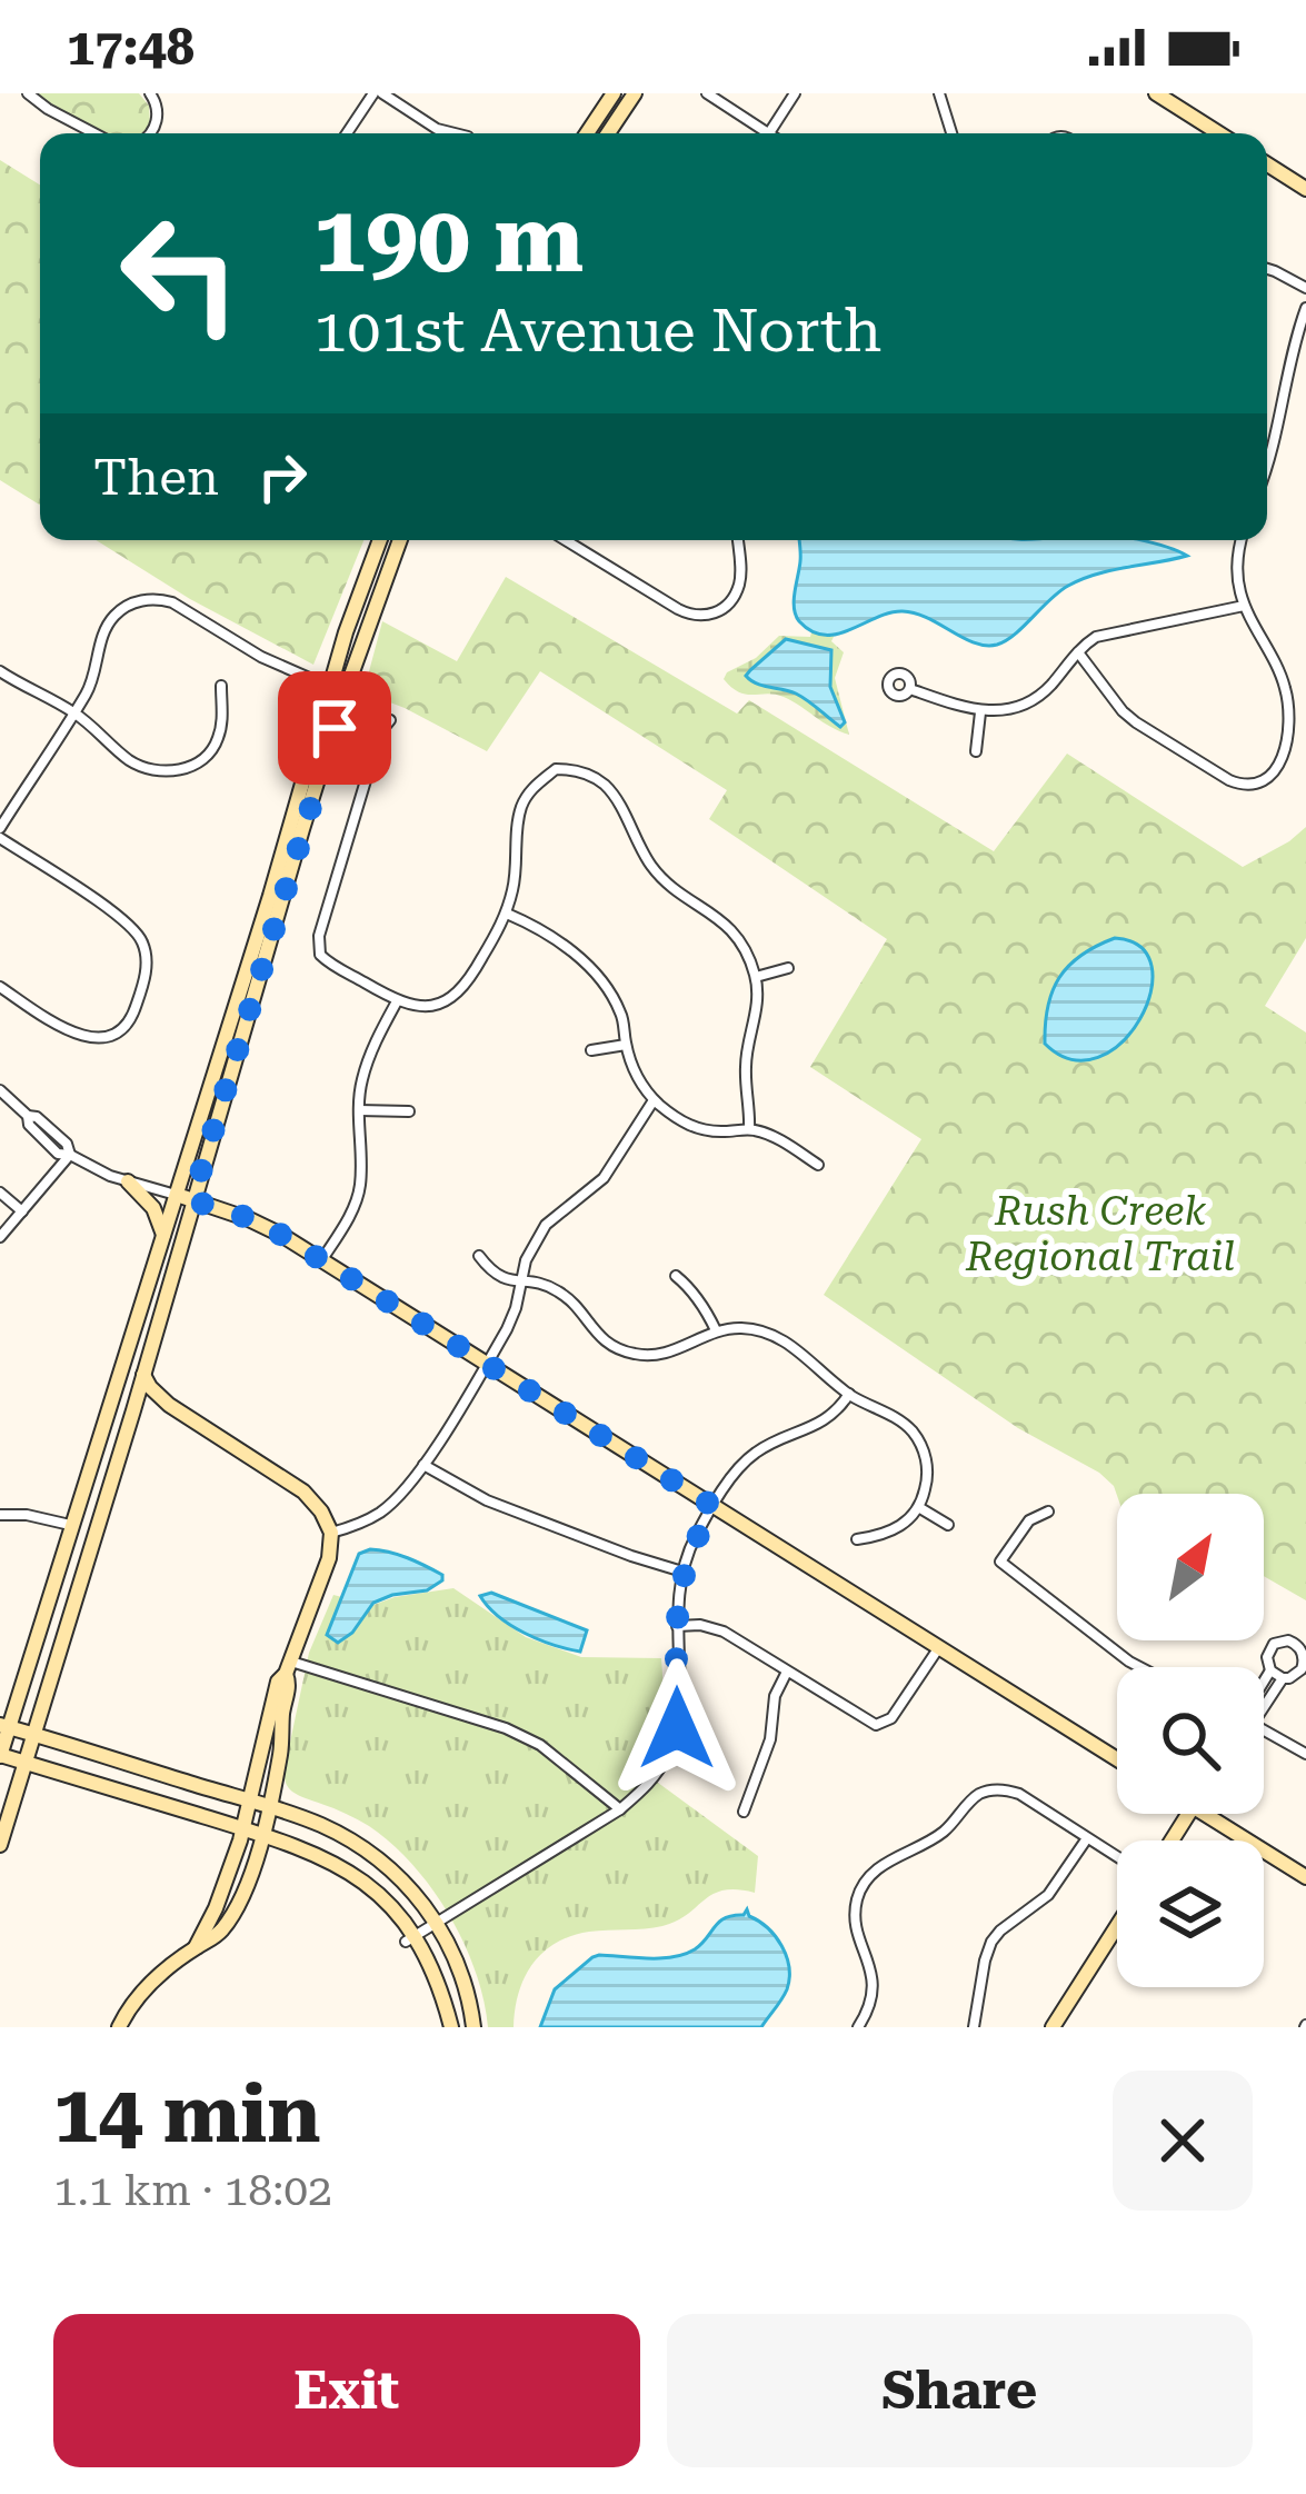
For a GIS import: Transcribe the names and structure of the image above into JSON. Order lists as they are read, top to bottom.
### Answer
{
  "parks": ["Rush Creek Regional Trail"],
  "north": "top right",
  "page": {
    "status": "17:48",
    "turn": ["190 m", "101st Avenue North"],
    "then": "Then",
    "heading": ["14 min", "1.1 km · 18:02"],
    "buttons": ["Exit", "Share"]
  }
}
